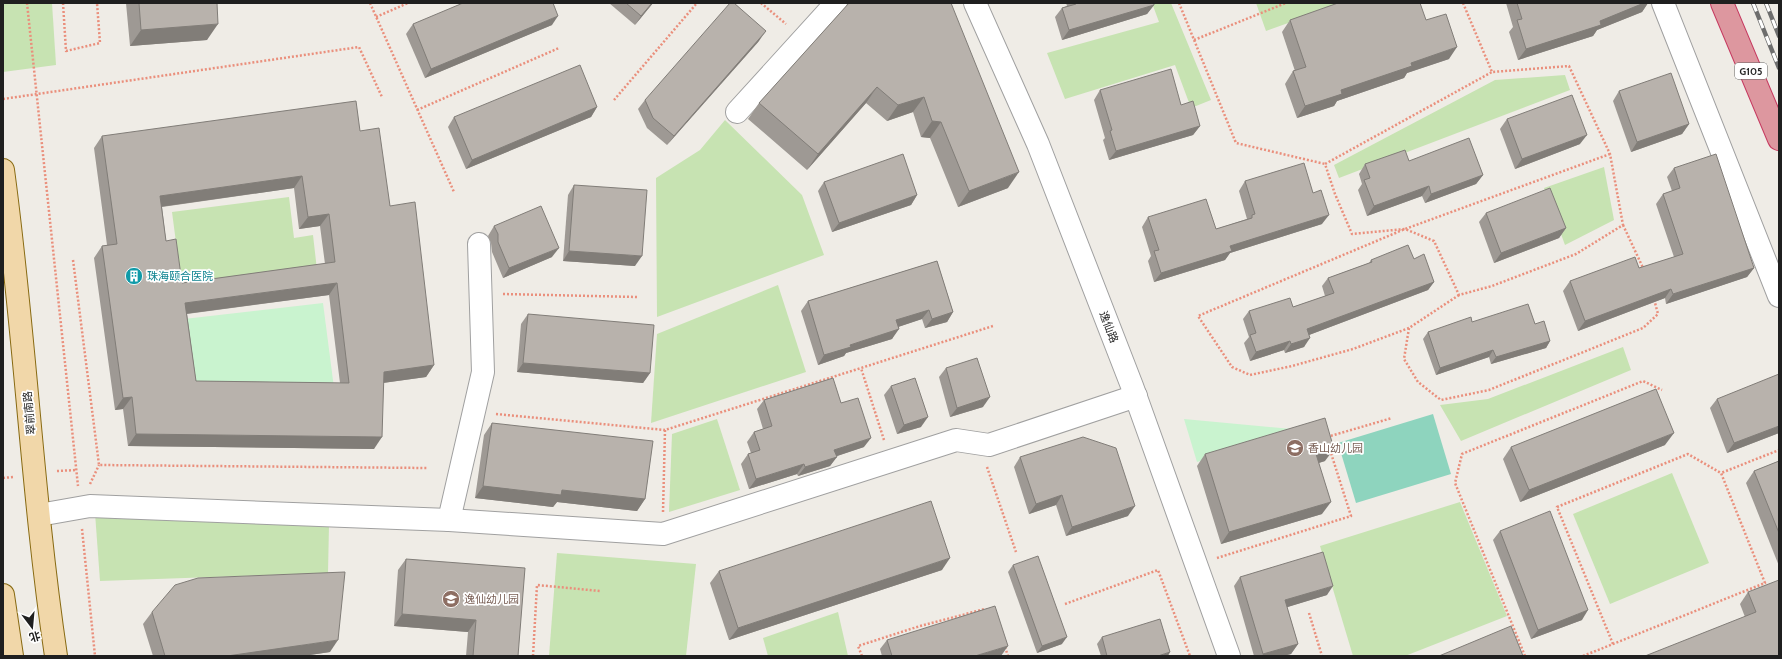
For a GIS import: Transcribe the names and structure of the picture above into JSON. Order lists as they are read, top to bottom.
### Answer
{
  "streets": {
    "highway": ["G105"],
    "main road": ["翠前南路"],
    "street": ["逸仙路"]
  },
  "places": {
    "building": ["珠海颐合医院"],
    "school or university": ["香山幼儿园", "逸仙幼儿园"]
  },
  "north": "bottom"
}
